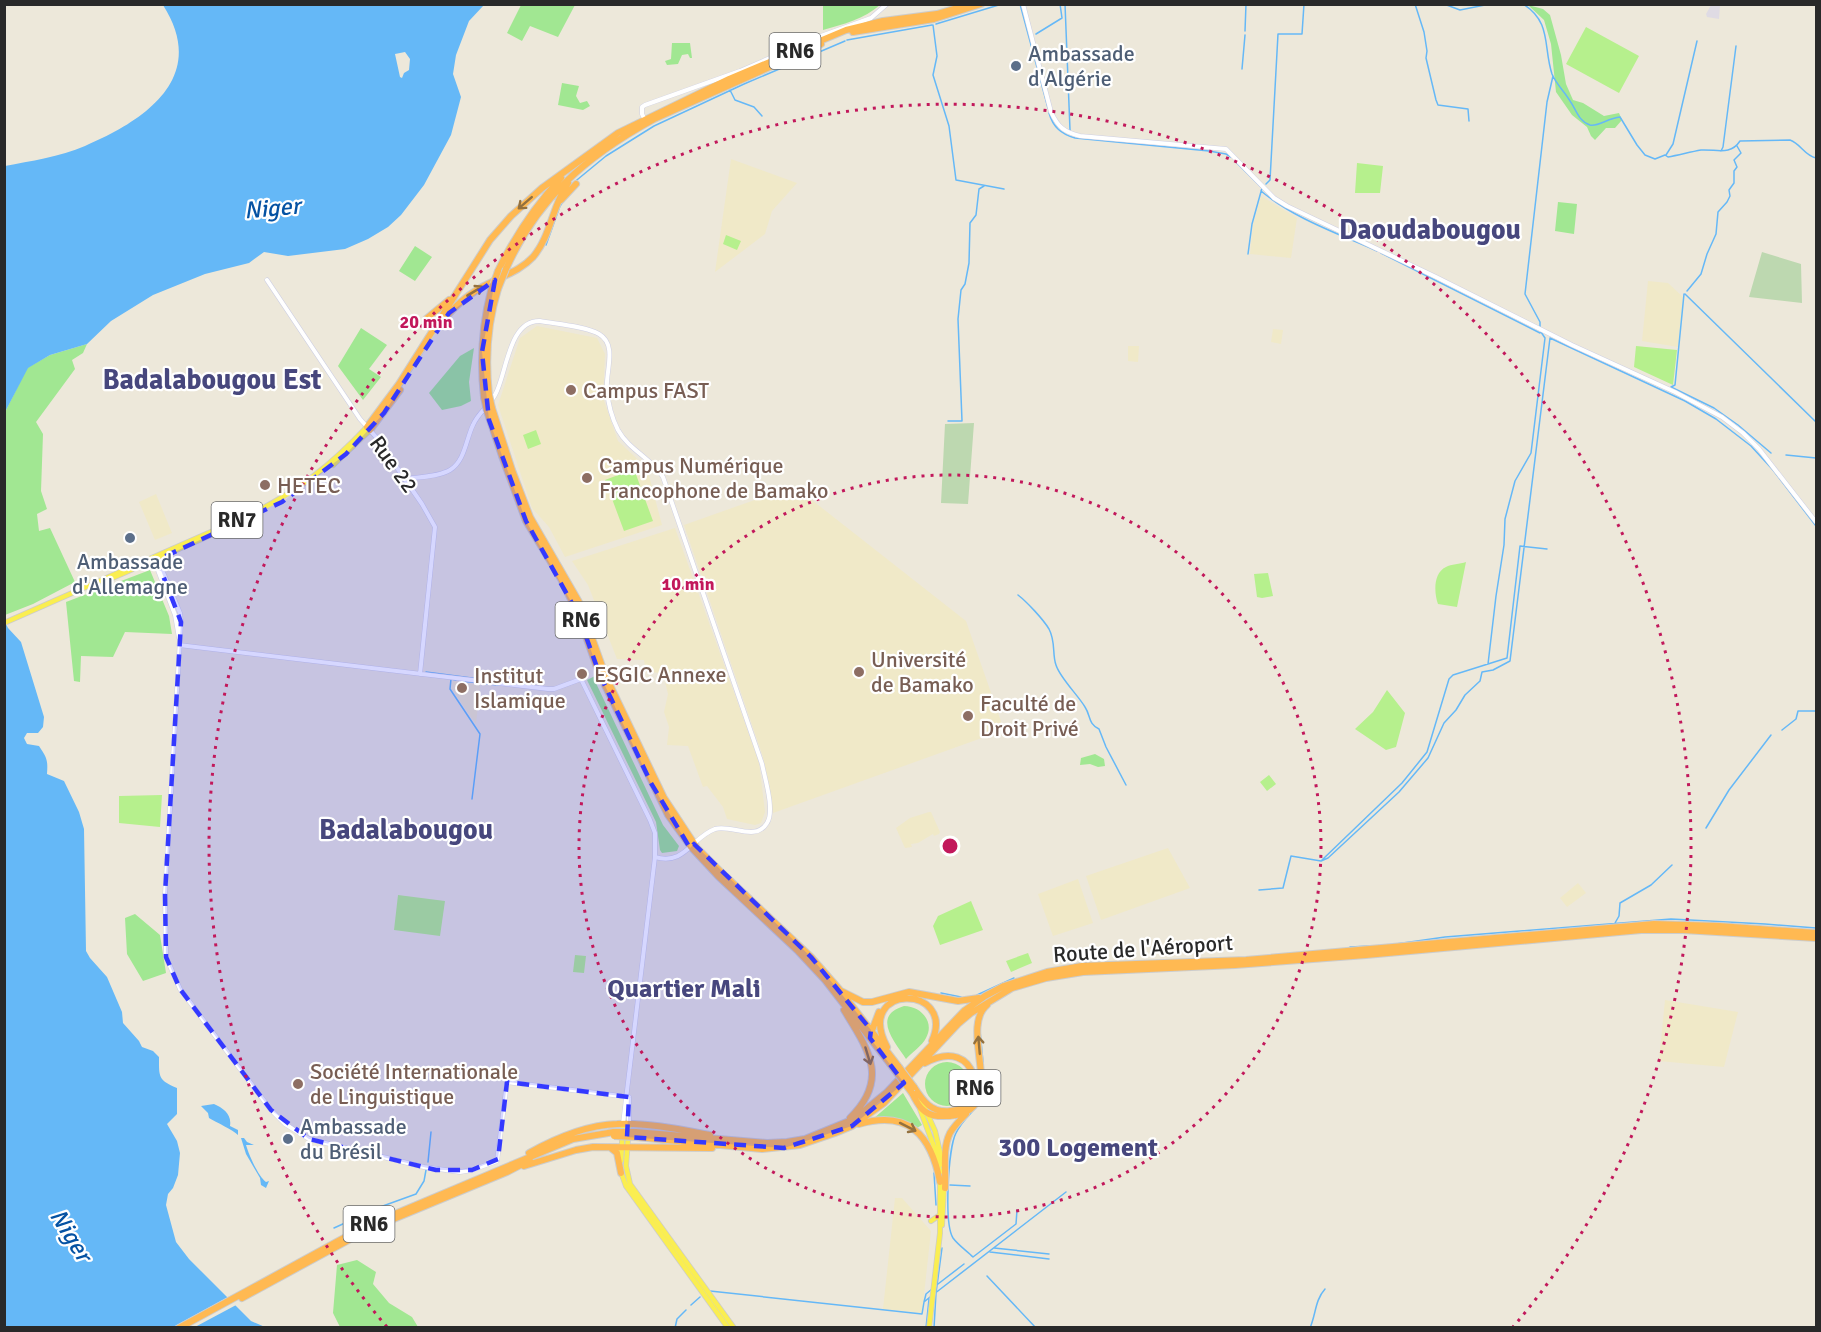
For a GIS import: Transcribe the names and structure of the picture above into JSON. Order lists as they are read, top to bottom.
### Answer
{
  "streets": {
    "highway": ["RN6", "RN7", "Route de l'Aéroport"],
    "street": ["Rue 22"]
  },
  "crossings": [
    ["RN6", "RN7"],
    ["RN6", "Route de l'Aéroport"],
    ["Rue 22", "RN7"]
  ],
  "districts": [
    "Daoudabougou",
    "Badalabougou Est",
    "Badalabougou",
    "Quartier Mali",
    "300 Logement"
  ],
  "water": ["Niger"],
  "places": [
    "Ambassade d'Algérie",
    "Campus FAST",
    "Campus Numérique Francophone de Bamako",
    "HETEC",
    "Ambassade d'Allemagne",
    "Université de Bamako",
    "ESGIC Annexe",
    "Institut Islamique",
    "Faculté de Droit Privé",
    "Société Internationale de Linguistique",
    "Ambassade du Brésil"
  ],
  "rings": ["20 min", "10 min"]
}
